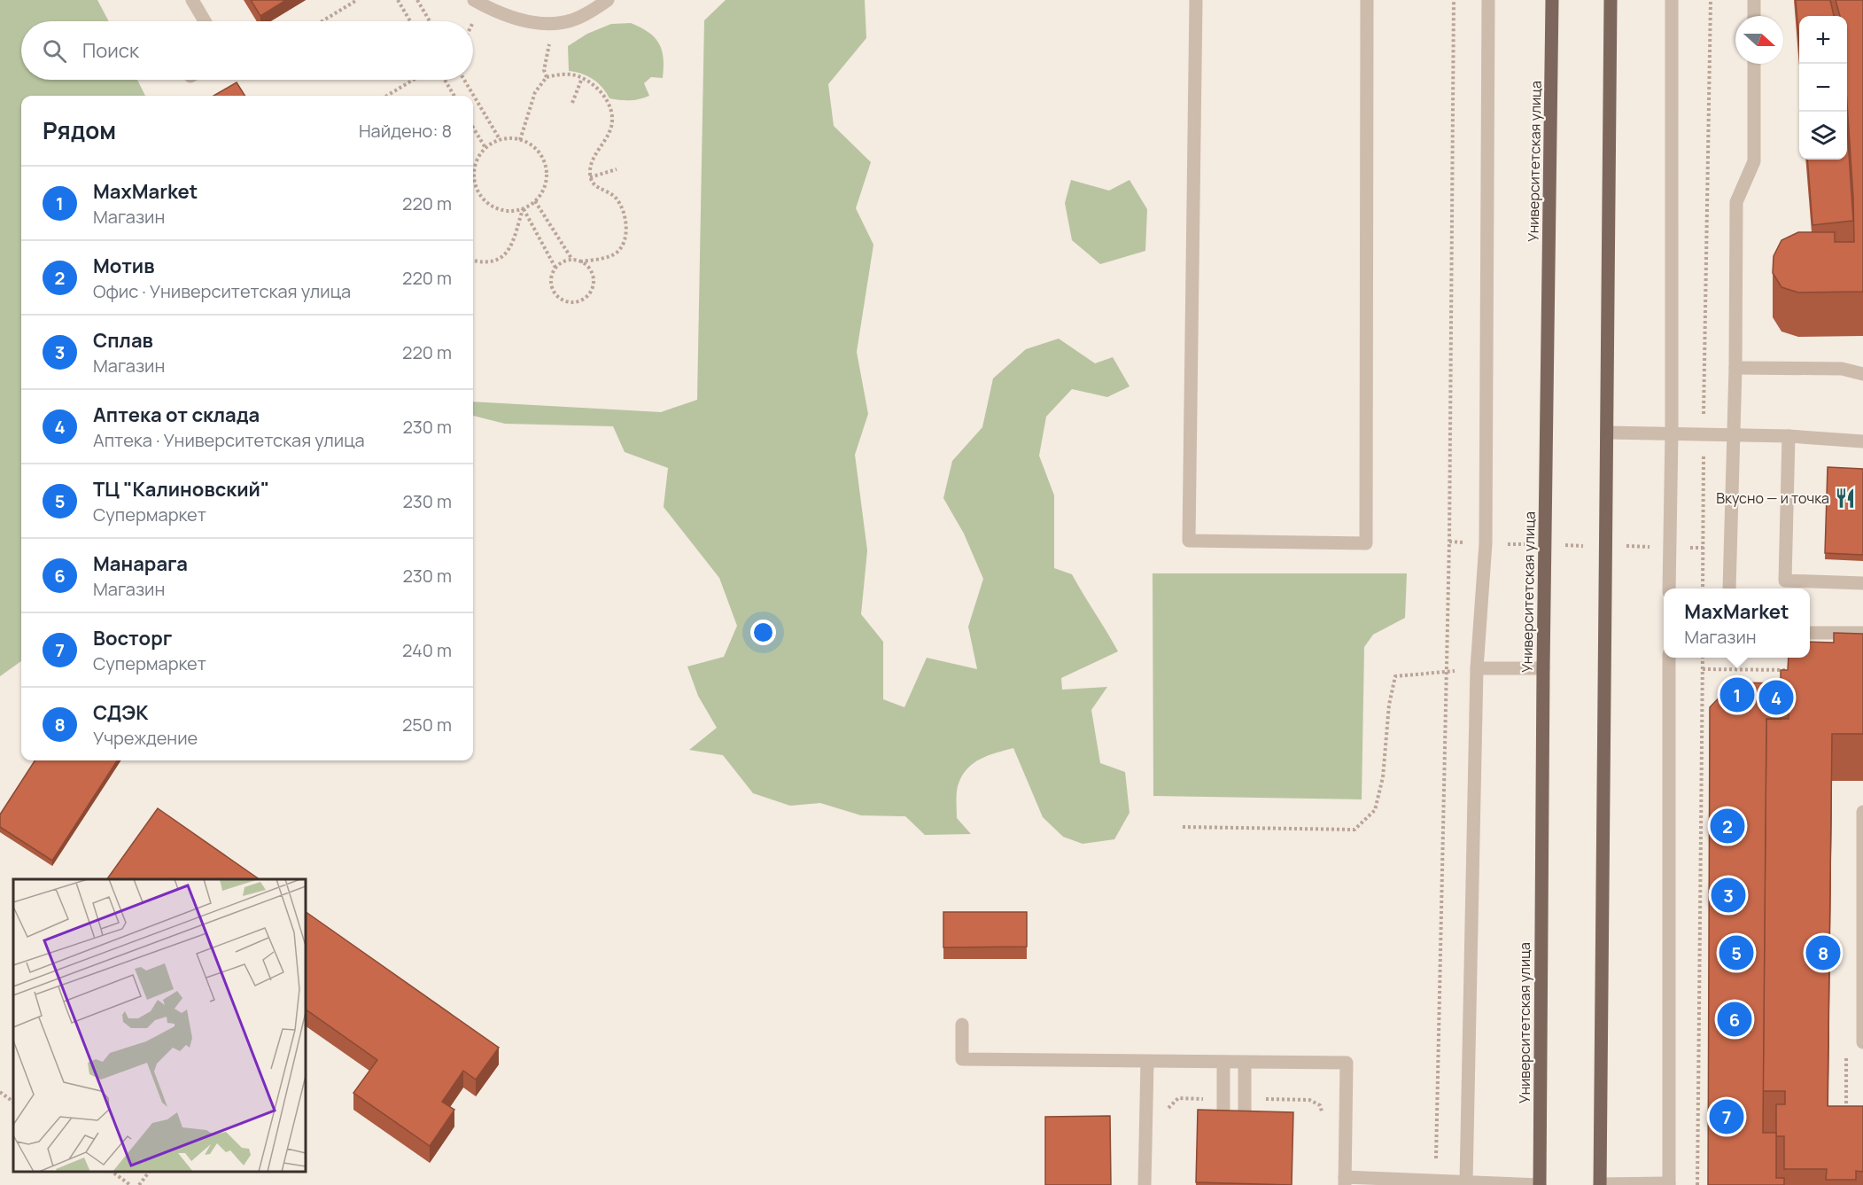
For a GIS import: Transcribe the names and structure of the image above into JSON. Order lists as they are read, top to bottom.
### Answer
{
  "streets": {
    "main road": ["Университетская улица"]
  },
  "places": {
    "restaurant": ["Вкусно — и точка"]
  },
  "north": "right",
  "page": {
    "map_buttons": ["+", "−"],
    "search": "Поиск",
    "heading": ["Рядом", "Найдено: 8"],
    "list": [
      {
        "mark": "1",
        "name": "MaxMarket",
        "note": "Магазин",
        "value": "220 m"
      },
      {
        "mark": "2",
        "name": "Мотив",
        "note": "Офис · Университетская улица",
        "value": "220 m"
      },
      {
        "mark": "3",
        "name": "Сплав",
        "note": "Магазин",
        "value": "220 m"
      },
      {
        "mark": "4",
        "name": "Аптека от склада",
        "note": "Аптека · Университетская улица",
        "value": "230 m"
      },
      {
        "mark": "5",
        "name": "ТЦ \"Калиновский\"",
        "note": "Супермаркет",
        "value": "230 m"
      },
      {
        "mark": "6",
        "name": "Манарага",
        "note": "Магазин",
        "value": "230 m"
      },
      {
        "mark": "7",
        "name": "Восторг",
        "note": "Супермаркет",
        "value": "240 m"
      },
      {
        "mark": "8",
        "name": "СДЭК",
        "note": "Учреждение",
        "value": "250 m"
      }
    ],
    "popup": ["MaxMarket", "Магазин"],
    "pins": [
      "1",
      "4",
      "2",
      "3",
      "5",
      "8",
      "6",
      "7"
    ]
  }
}
